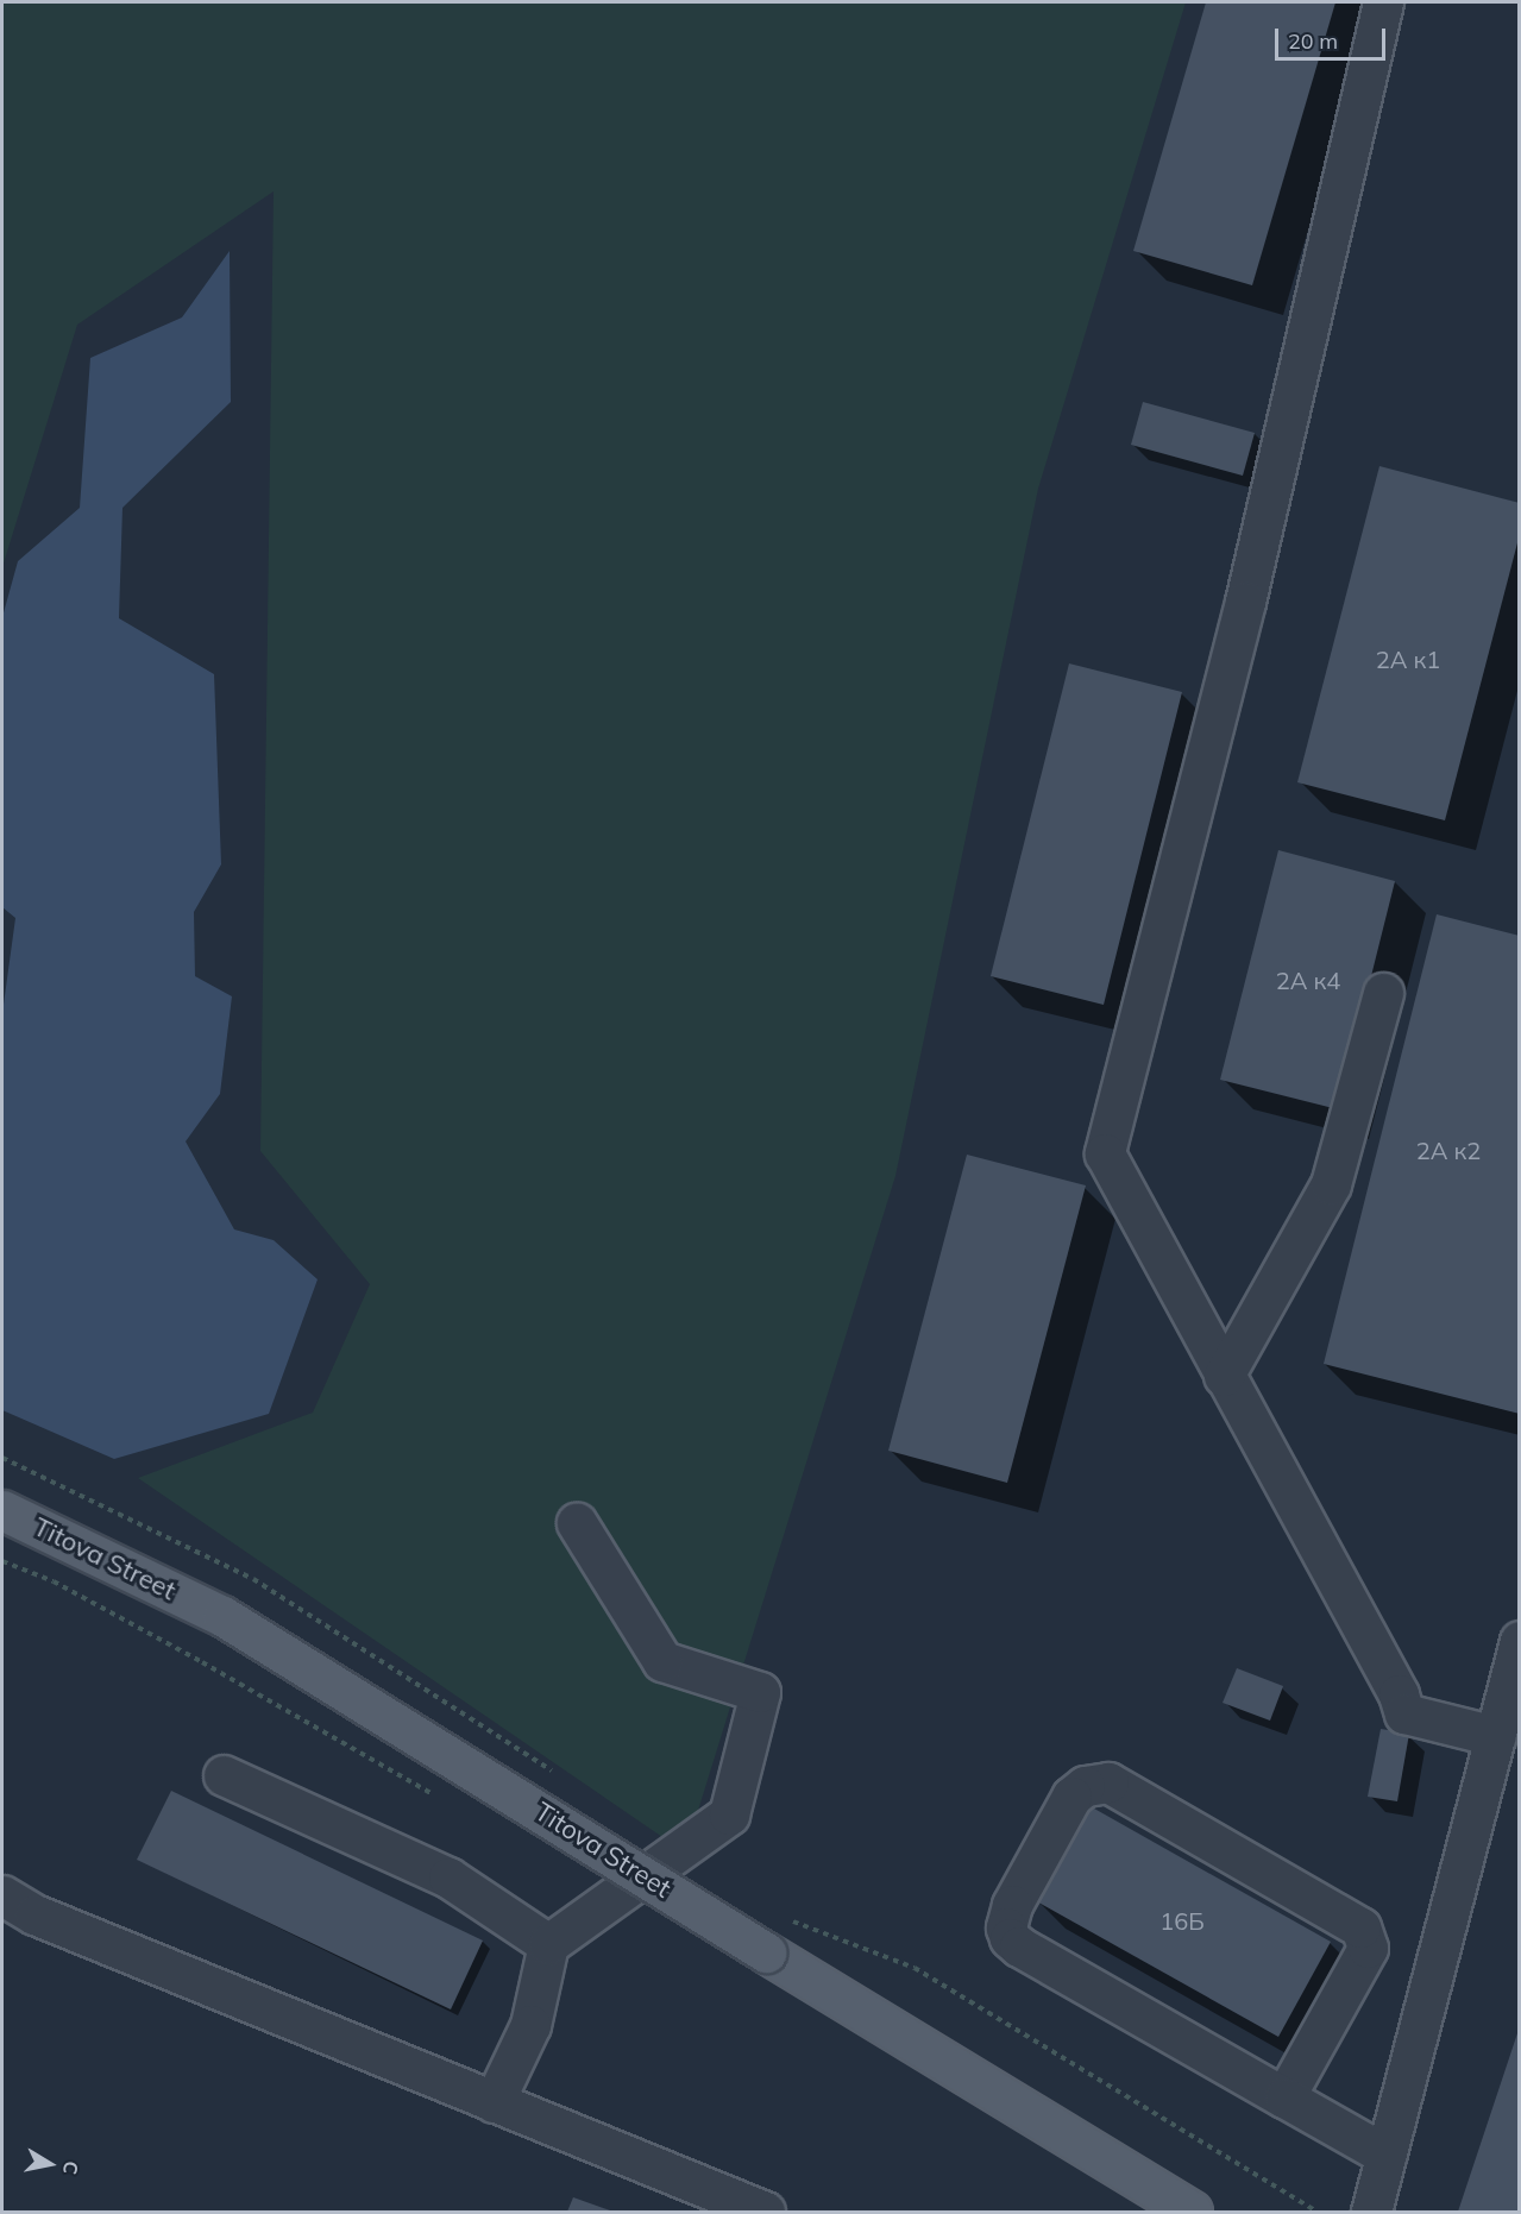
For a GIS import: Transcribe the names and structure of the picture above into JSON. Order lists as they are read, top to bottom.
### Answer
{
  "streets": {
    "main road": ["Titova Street"]
  },
  "house_numbers": [
    "2А к1",
    "2А к4",
    "2А к2",
    "16Б"
  ],
  "scale_bar": "20 m",
  "north": "right"
}
